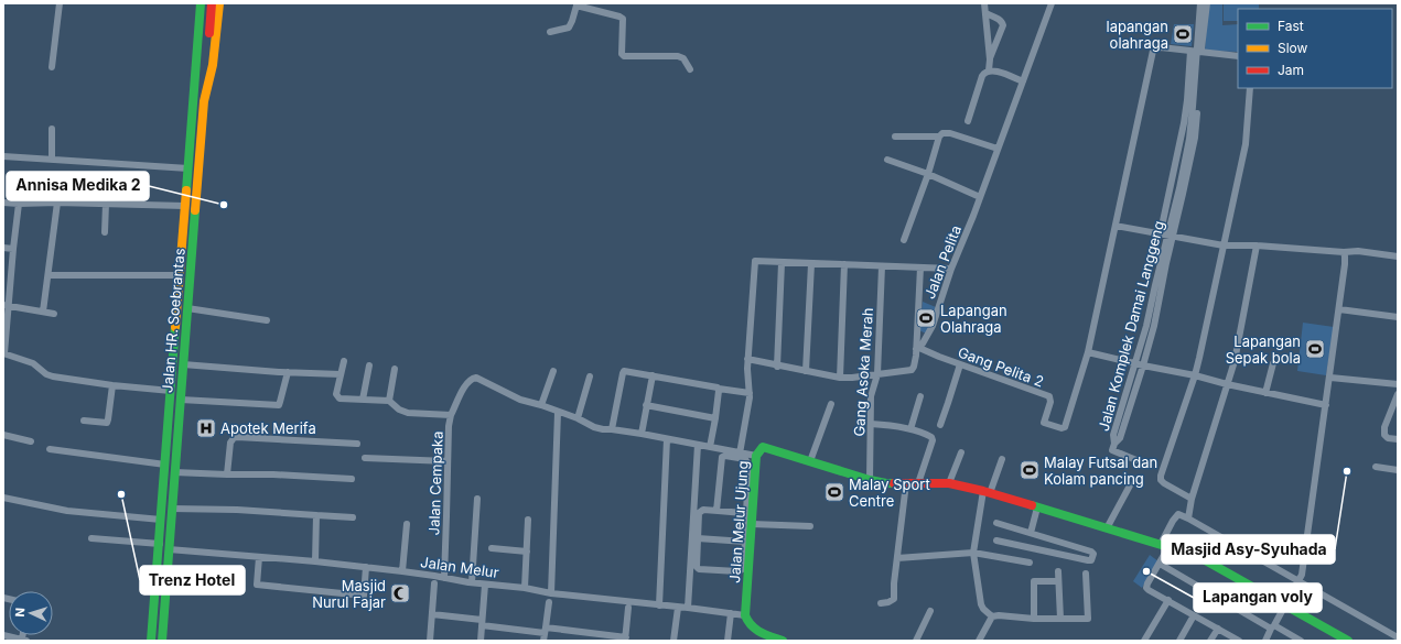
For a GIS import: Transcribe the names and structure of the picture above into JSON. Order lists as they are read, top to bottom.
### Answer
{
  "streets": {
    "main road": ["Jalan HR. Soebrantas", "Jalan Melur Ujung"],
    "street": [
      "Jalan Pelita",
      "Jalan Komplek Damai Langgeng",
      "Gang Pelita 2",
      "Gang Asoka Merah",
      "Jalan Cempaka",
      "Jalan Melur"
    ]
  },
  "crossings": [
    ["Jalan Pelita", "Gang Pelita 2"],
    ["Jalan Pelita", "Gang Asoka Merah"],
    ["Jalan HR. Soebrantas", "Jalan Melur"],
    ["Gang Asoka Merah", "Jalan Melur Ujung"],
    ["Jalan Cempaka", "Jalan Melur"],
    ["Jalan Melur Ujung", "Jalan Melur"]
  ],
  "places": {
    "sports": [
      "lapangan olahraga",
      "Lapangan Olahraga",
      "Lapangan Sepak bola",
      "Malay Futsal dan Kolam pancing",
      "Malay Sport Centre"
    ],
    "other": [
      "Annisa Medika 2",
      "Masjid Asy-Syuhada",
      "Trenz Hotel",
      "Lapangan voly"
    ],
    "hospital": ["Apotek Merifa"],
    "mosque": ["Masjid Nurul Fajar"]
  },
  "legend": ["Fast", "Slow", "Jam"],
  "north": "left"
}
